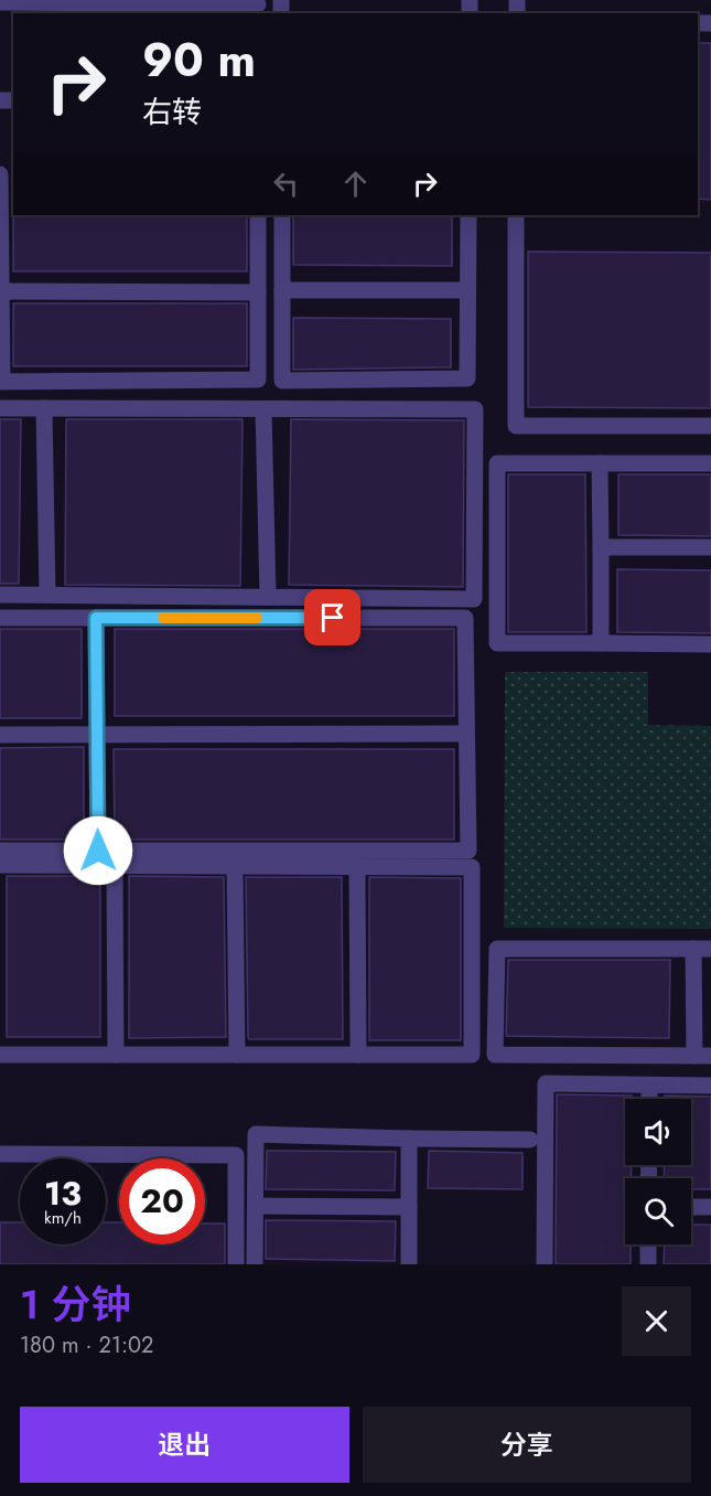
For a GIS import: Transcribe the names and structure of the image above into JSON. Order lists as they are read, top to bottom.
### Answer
{
  "page": {
    "turn": ["90 m", "右转"],
    "speed": "13 km/h",
    "limit": "20",
    "heading": ["1 分钟", "180 m · 21:02"],
    "buttons": ["退出", "分享"]
  }
}
